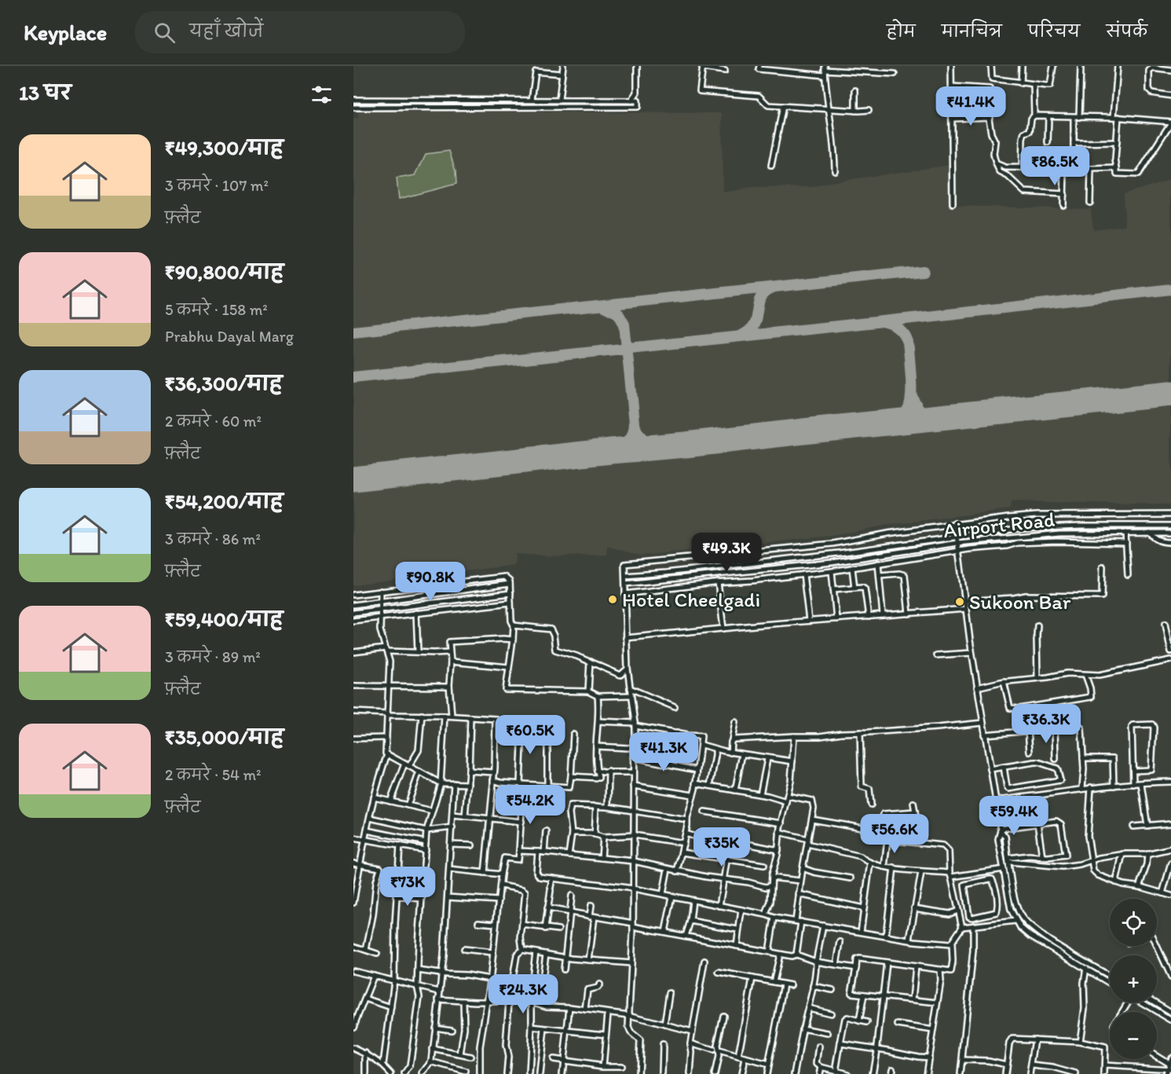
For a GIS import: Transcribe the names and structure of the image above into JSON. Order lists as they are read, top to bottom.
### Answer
{
  "streets": {
    "street": ["Airport Road"]
  },
  "places": ["Hotel Cheelgadi", "Sukoon Bar"],
  "page": {
    "header": "Keyplace",
    "search": "यहाँ खोजें",
    "nav": [
      "होम",
      "मानचित्र",
      "परिचय",
      "संपर्क"
    ],
    "heading": "13 घर",
    "price": [
      "₹41.4K",
      "₹86.5K",
      "₹49.3K",
      "₹90.8K",
      "₹36.3K",
      "₹60.5K",
      "₹41.3K",
      "₹54.2K",
      "₹59.4K",
      "₹56.6K",
      "₹35K",
      "₹73K",
      "₹24.3K"
    ],
    "list": [
      {
        "name": "₹49,300/माह",
        "note": "3 कमरे · 107 m² · फ़्लैट"
      },
      {
        "name": "₹90,800/माह",
        "note": "5 कमरे · 158 m² · Prabhu Dayal Marg"
      },
      {
        "name": "₹36,300/माह",
        "note": "2 कमरे · 60 m² · फ़्लैट"
      },
      {
        "name": "₹54,200/माह",
        "note": "3 कमरे · 86 m² · फ़्लैट"
      },
      {
        "name": "₹59,400/माह",
        "note": "3 कमरे · 89 m² · फ़्लैट"
      },
      {
        "name": "₹35,000/माह",
        "note": "2 कमरे · 54 m² · फ़्लैट"
      }
    ],
    "map_buttons": ["+", "−"]
  }
}
